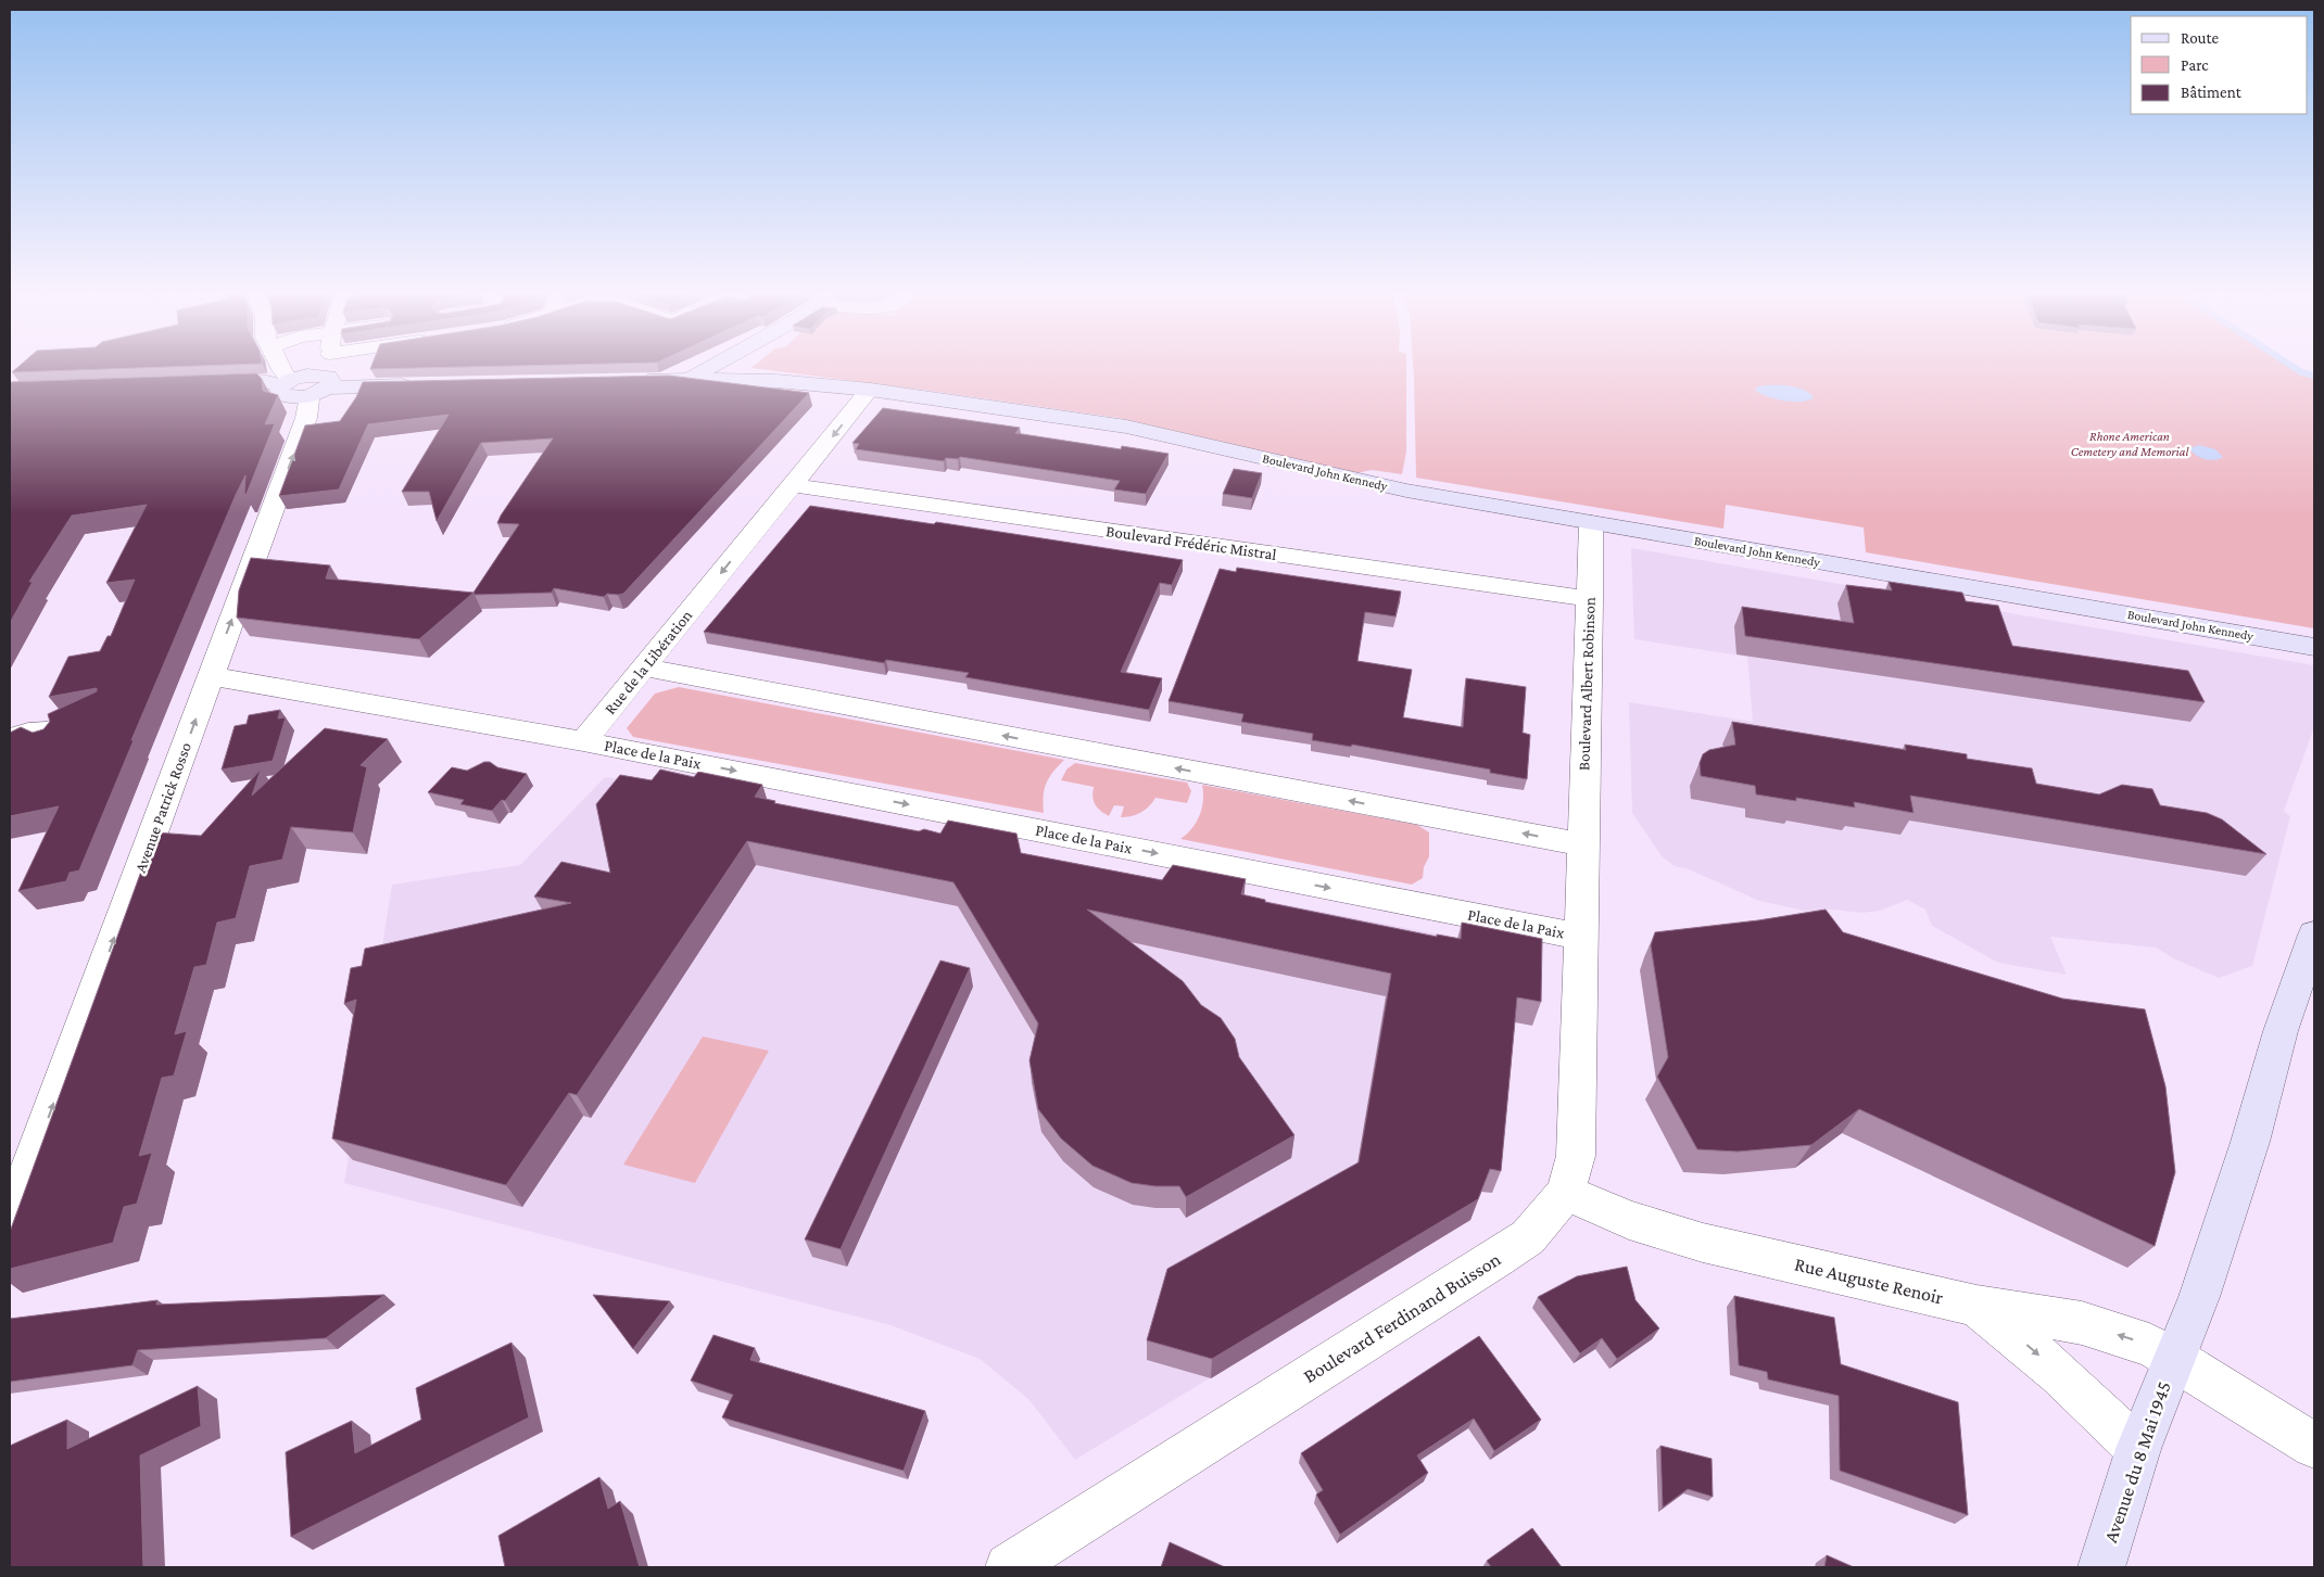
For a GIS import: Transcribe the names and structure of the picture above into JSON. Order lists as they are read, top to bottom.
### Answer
{
  "streets": {
    "street": [
      "Boulevard John Kennedy",
      "Boulevard Frédéric Mistral",
      "Rue de la Libération",
      "Boulevard Albert Robinson",
      "Place de la Paix",
      "Avenue Patrick Rosso",
      "Rue Auguste Renoir",
      "Boulevard Ferdinand Buisson",
      "Avenue du 8 Mai 1945"
    ]
  },
  "crossings": [
    ["Boulevard John Kennedy", "Rue de la Libération"],
    ["Boulevard John Kennedy", "Boulevard Albert Robinson"],
    ["Boulevard Frédéric Mistral", "Rue de la Libération"],
    ["Boulevard Frédéric Mistral", "Boulevard Albert Robinson"],
    ["Rue de la Libération", "Place de la Paix"],
    ["Boulevard Albert Robinson", "Place de la Paix"],
    ["Place de la Paix", "Boulevard Ferdinand Buisson"],
    ["Rue Auguste Renoir", "Boulevard Ferdinand Buisson"],
    ["Rue Auguste Renoir", "Avenue du 8 Mai 1945"]
  ],
  "one_way": ["Rue de la Libération", "Avenue Patrick Rosso"],
  "parks": ["Rhone American Cemetery and Memorial"],
  "legend": ["Route", "Parc", "Bâtiment"]
}
